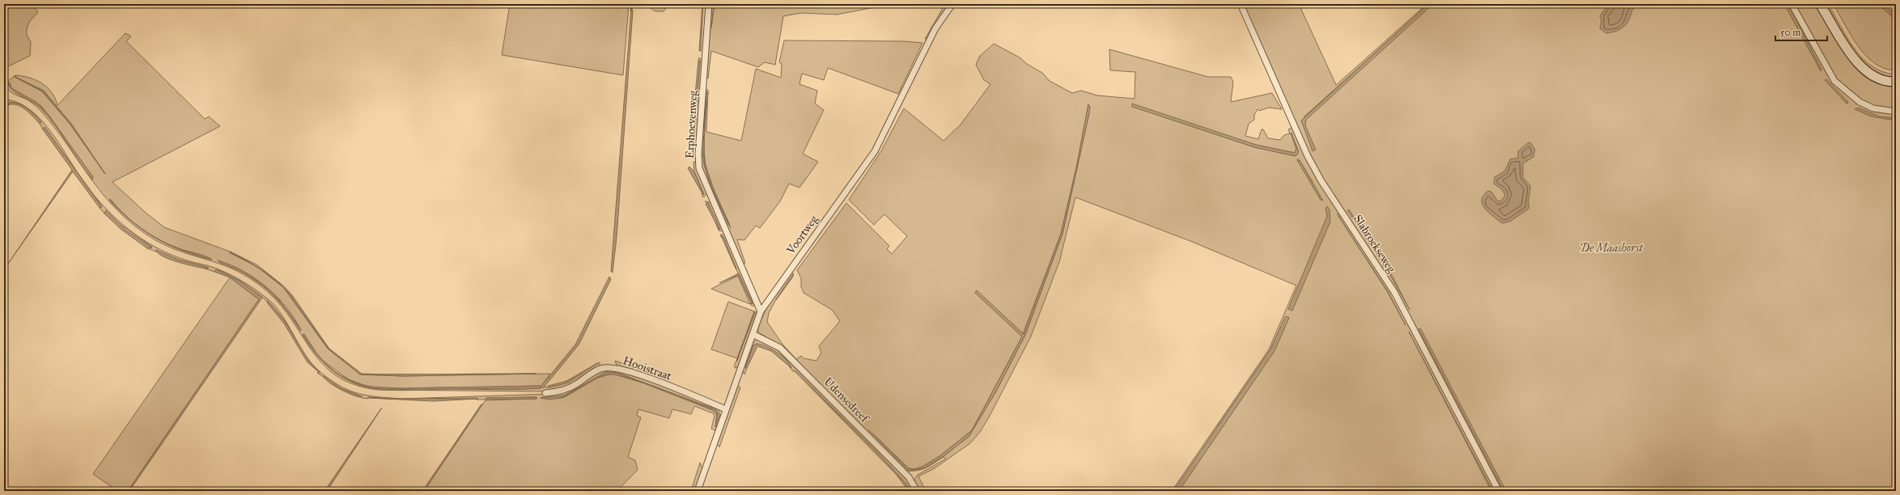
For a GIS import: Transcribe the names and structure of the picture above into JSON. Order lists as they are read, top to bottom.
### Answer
{
  "streets": {
    "street": [
      "Erphoevenweg",
      "Voortweg",
      "Slabroekseweg",
      "Hooistraat",
      "Udensedreef"
    ]
  },
  "crossings": [
    ["Erphoevenweg", "Voortweg"],
    ["Voortweg", "Hooistraat"],
    ["Voortweg", "Udensedreef"]
  ],
  "parks": ["De Maashorst"],
  "scale_bar": "50 m"
}
